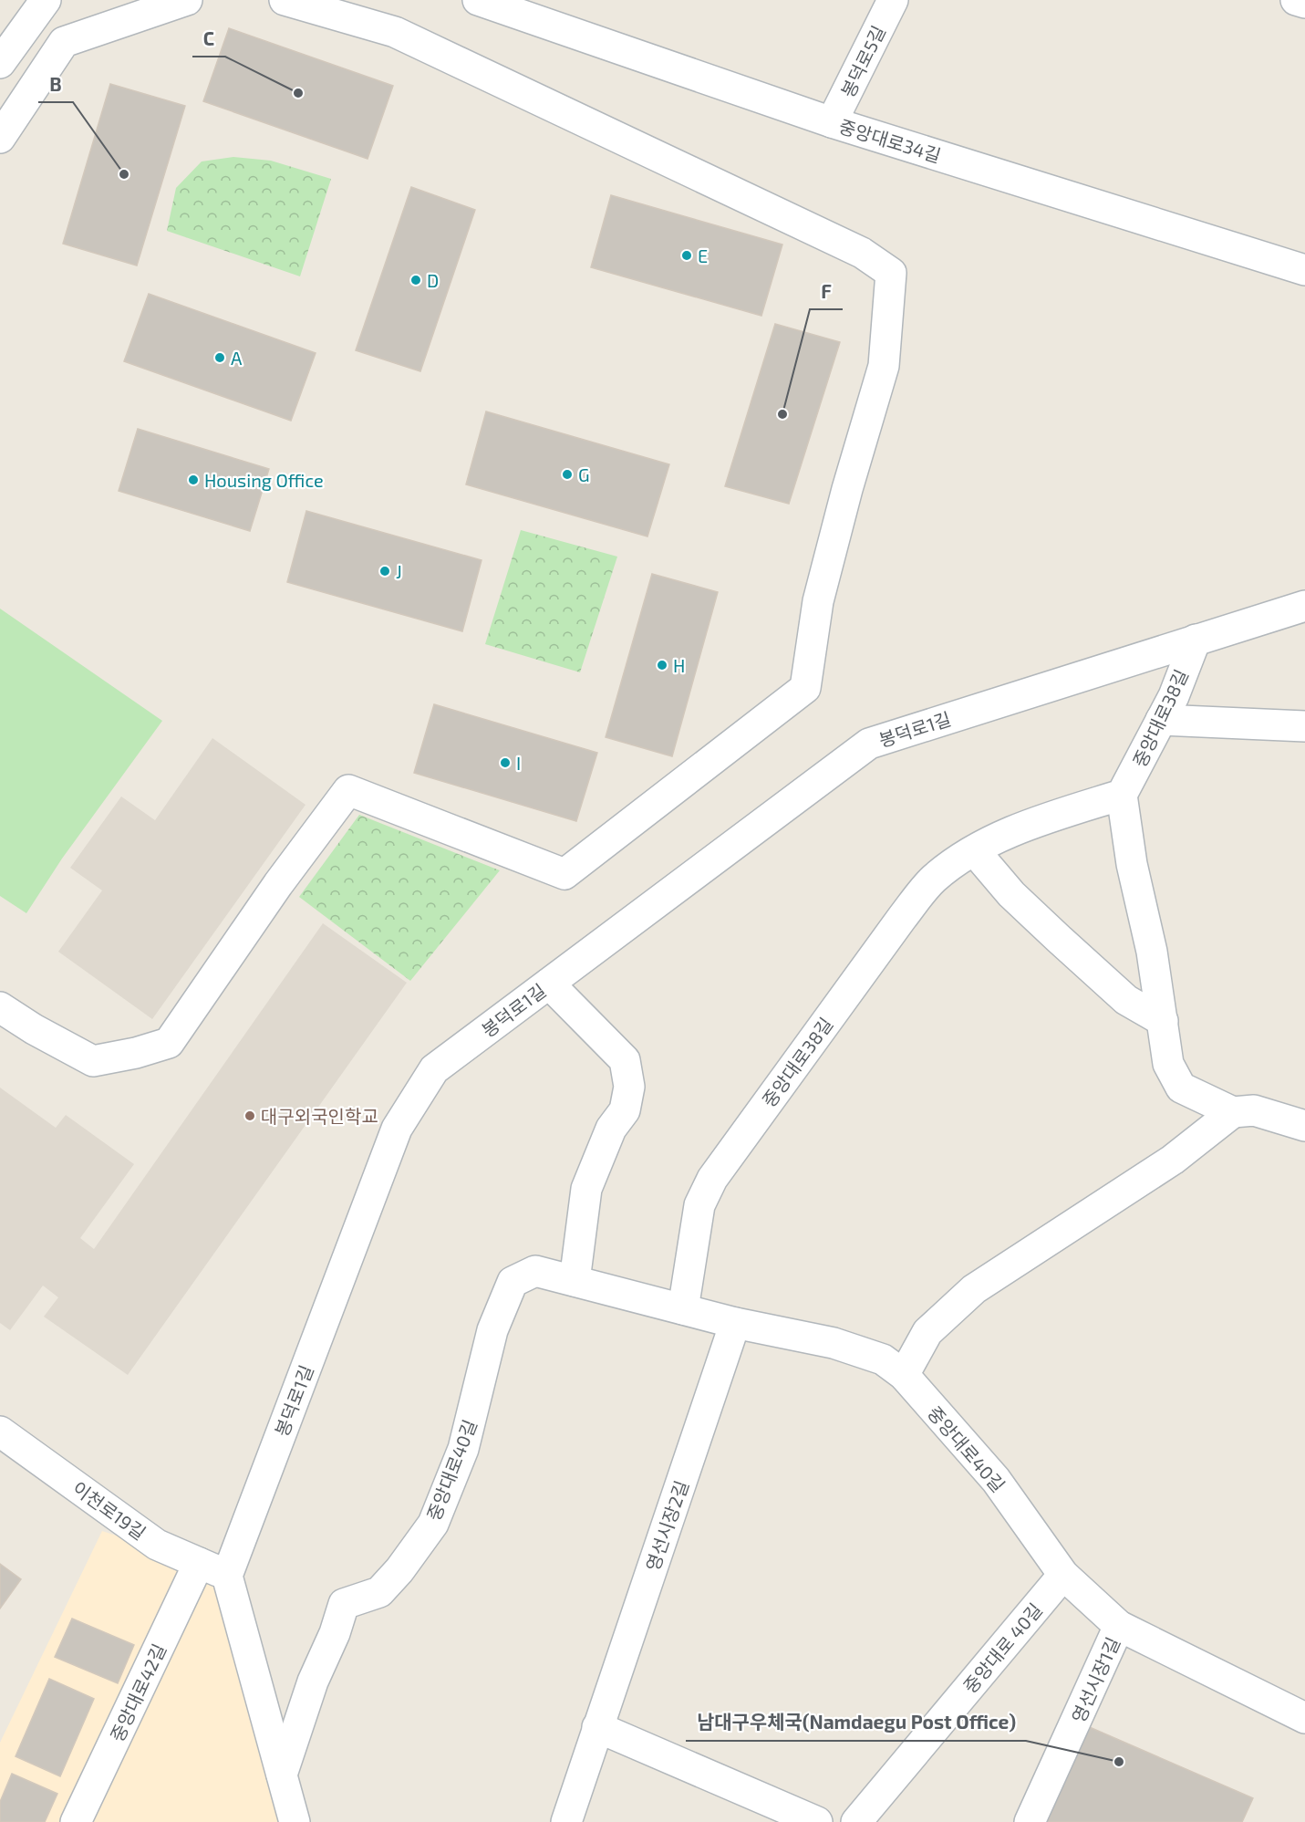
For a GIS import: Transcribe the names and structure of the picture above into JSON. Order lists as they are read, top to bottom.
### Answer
{
  "streets": {
    "street": [
      "봉덕로5길",
      "중앙대로34길",
      "중앙대로38길",
      "봉덕로1길",
      "중앙대로40길",
      "이천로19길",
      "영선시장2길",
      "중앙대로 40길",
      "영선시장1길",
      "중앙대로42길"
    ]
  },
  "crossings": [
    ["봉덕로5길", "중앙대로34길"],
    ["중앙대로38길", "봉덕로1길"],
    ["중앙대로38길", "중앙대로40길"],
    ["봉덕로1길", "이천로19길"],
    ["중앙대로40길", "영선시장2길"],
    ["중앙대로40길", "중앙대로 40길"],
    ["중앙대로40길", "영선시장1길"],
    ["이천로19길", "중앙대로42길"]
  ],
  "places": [
    "C",
    "B",
    "E",
    "D",
    "A",
    "F",
    "G",
    "Housing Office",
    "J",
    "H",
    "I",
    "대구외국인학교",
    "남대구우체국(Namdaegu Post Office)"
  ]
}
